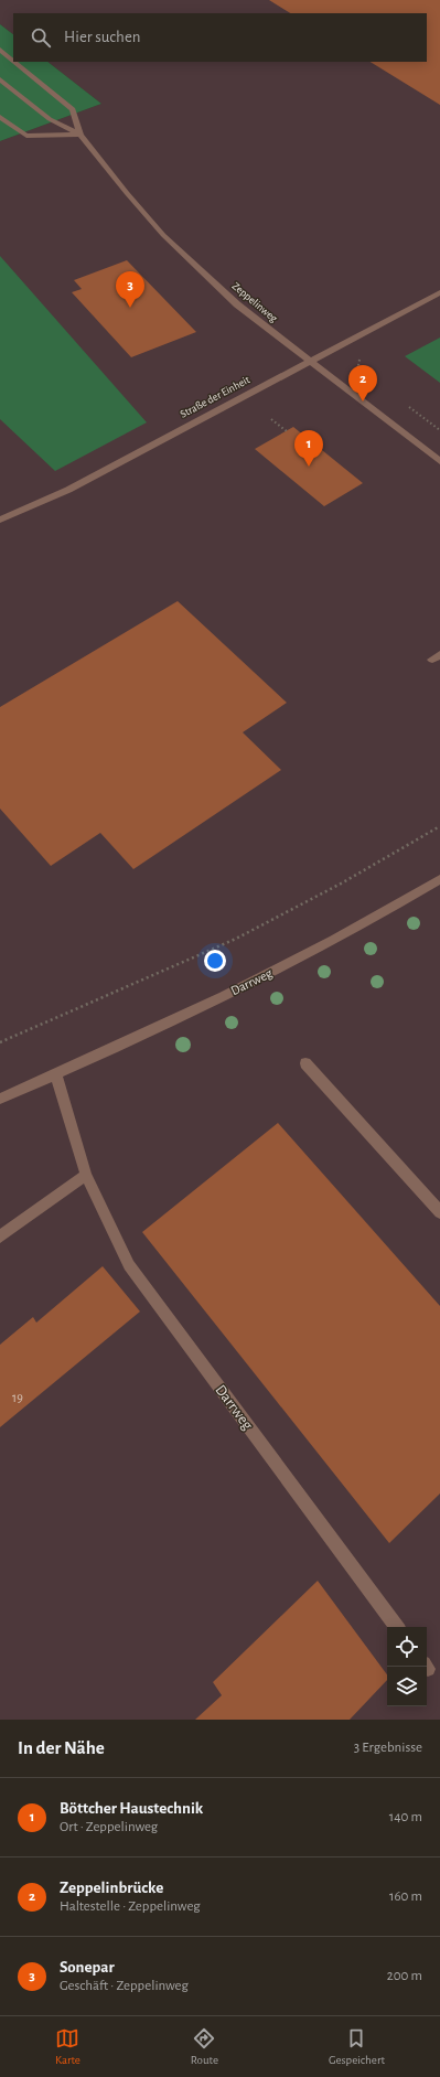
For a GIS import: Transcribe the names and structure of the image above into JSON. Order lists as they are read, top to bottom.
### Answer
{
  "streets": {
    "street": ["Zeppelinweg", "Straße der Einheit", "Darrweg"]
  },
  "crossings": [
    ["Zeppelinweg", "Straße der Einheit"]
  ],
  "house_numbers": ["19"],
  "page": {
    "search": "Hier suchen",
    "pins": ["3", "2", "1"],
    "heading": ["In der Nähe", "3 Ergebnisse"],
    "list": [
      {
        "mark": "1",
        "name": "Böttcher Haustechnik",
        "note": "Ort · Zeppelinweg",
        "value": "140 m"
      },
      {
        "mark": "2",
        "name": "Zeppelinbrücke",
        "note": "Haltestelle · Zeppelinweg",
        "value": "160 m"
      },
      {
        "mark": "3",
        "name": "Sonepar",
        "note": "Geschäft · Zeppelinweg",
        "value": "200 m"
      }
    ],
    "nav": ["Karte", "Route", "Gespeichert"]
  }
}
